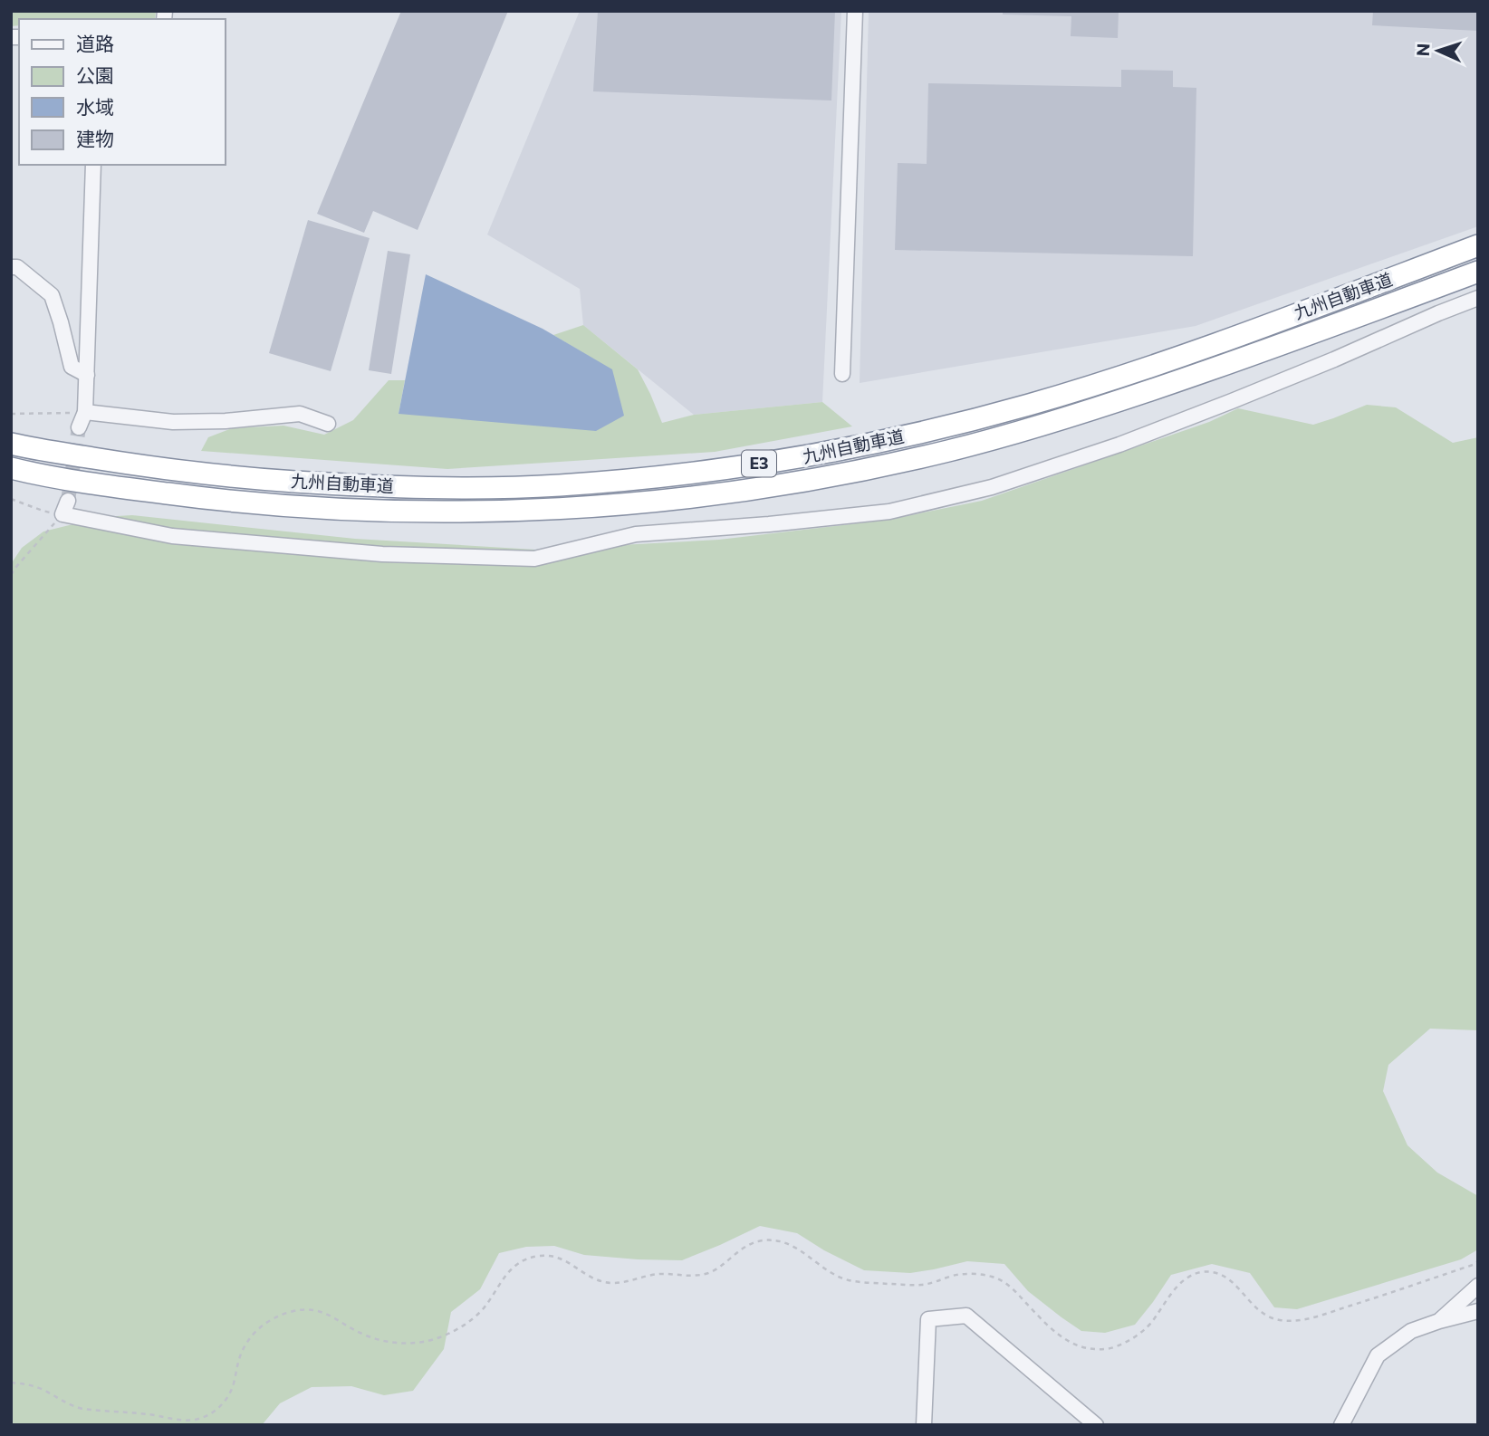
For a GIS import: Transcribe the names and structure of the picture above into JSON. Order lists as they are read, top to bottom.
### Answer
{
  "streets": {
    "highway": ["九州自動車道", "E3"]
  },
  "legend": [
    "道路",
    "公園",
    "水域",
    "建物"
  ],
  "north": "left"
}
